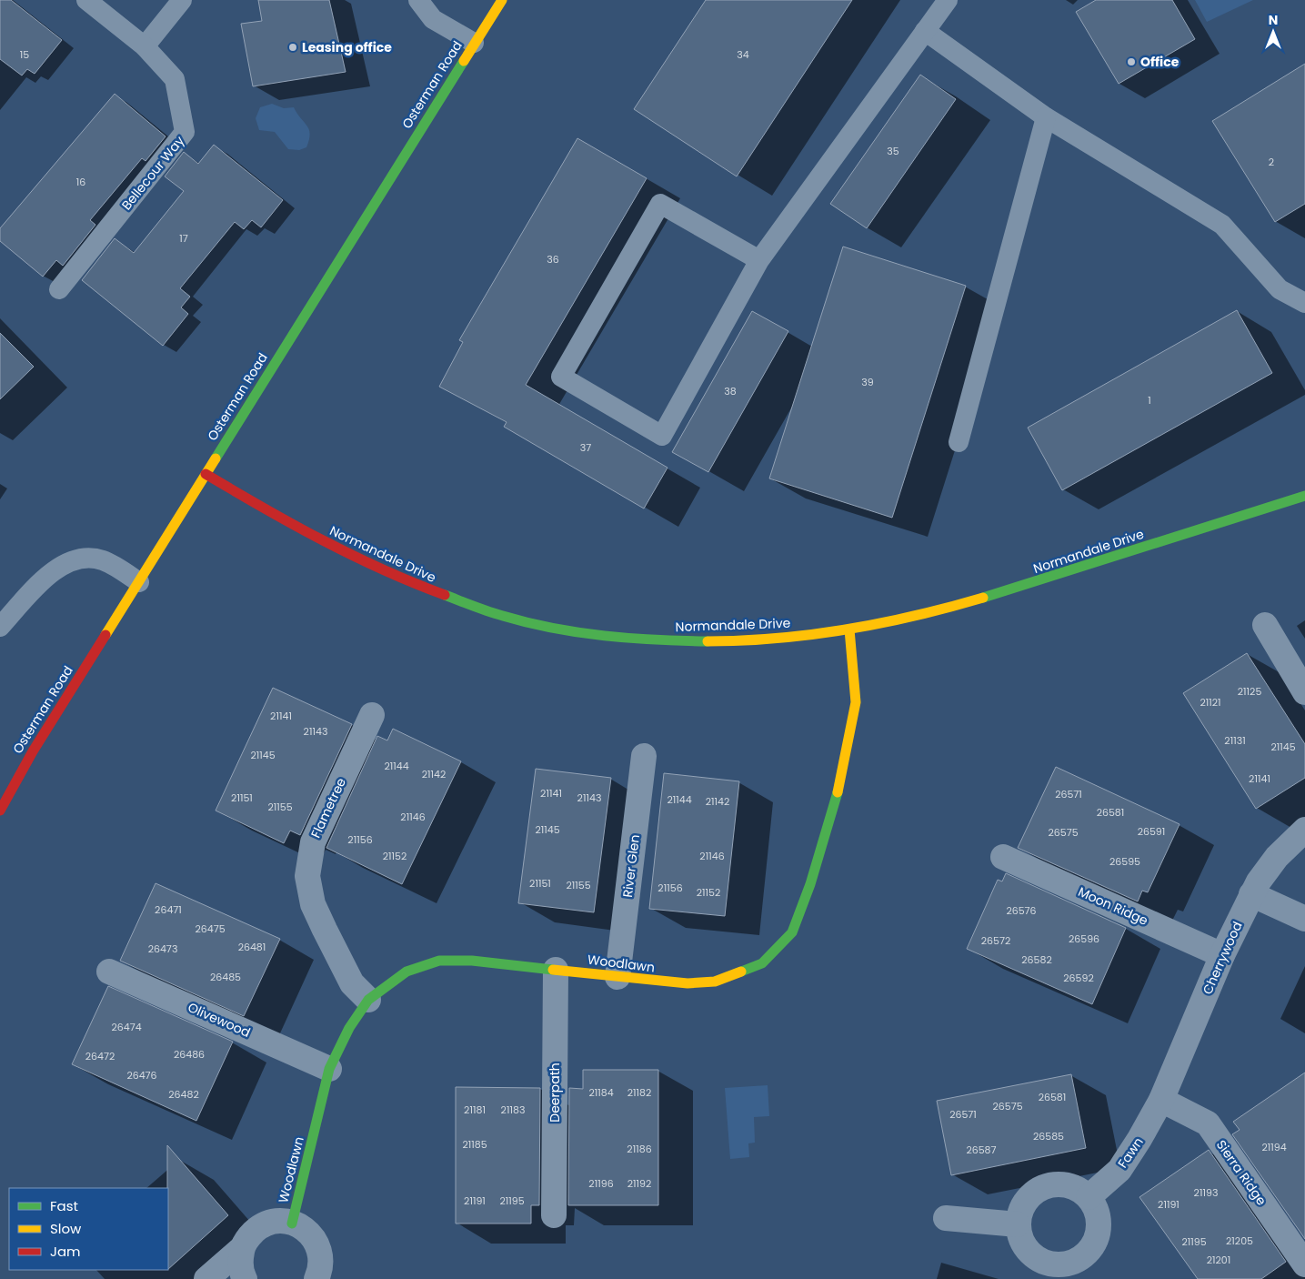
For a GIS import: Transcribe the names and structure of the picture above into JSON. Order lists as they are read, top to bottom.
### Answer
{
  "streets": {
    "street": [
      "Osterman Road",
      "Normandale Drive",
      "Flametree",
      "River Glen",
      "Moon Ridge",
      "Cherrywood",
      "Woodlawn",
      "Olivewood",
      "Deerpath",
      "Fawn",
      "Sierra Ridge"
    ],
    "lane": ["Bellecour Way"]
  },
  "crossings": [
    ["Osterman Road", "Normandale Drive"],
    ["Normandale Drive", "Woodlawn"],
    ["Flametree", "Woodlawn"],
    ["River Glen", "Woodlawn"],
    ["Moon Ridge", "Cherrywood"],
    ["Cherrywood", "Fawn"],
    ["Cherrywood", "Sierra Ridge"],
    ["Woodlawn", "Olivewood"],
    ["Woodlawn", "Deerpath"],
    ["Fawn", "Sierra Ridge"]
  ],
  "places": ["Leasing office", "Office"],
  "house_numbers": [
    "15",
    "34",
    "35",
    "2",
    "16",
    "17",
    "36",
    "39",
    "38",
    "1",
    "37",
    "21125",
    "21121",
    "21141",
    "21143",
    "21131",
    "21145",
    "21145",
    "21144",
    "21142",
    "21141",
    "21141",
    "26571",
    "21151",
    "21143",
    "21144",
    "21142",
    "21155",
    "26581",
    "21146",
    "21145",
    "26591",
    "26575",
    "21156",
    "21152",
    "21146",
    "26595",
    "21151",
    "21155",
    "21156",
    "21152",
    "26471",
    "26576",
    "26475",
    "26596",
    "26572",
    "26481",
    "26473",
    "26582",
    "26485",
    "26592",
    "26474",
    "26486",
    "26472",
    "26476",
    "21184",
    "21182",
    "26482",
    "26581",
    "26575",
    "21181",
    "21183",
    "26571",
    "26585",
    "21185",
    "21194",
    "21186",
    "26587",
    "21196",
    "21192",
    "21193",
    "21191",
    "21195",
    "21191",
    "21205",
    "21195",
    "21201"
  ],
  "legend": ["Fast", "Slow", "Jam"],
  "north": "top"
}
